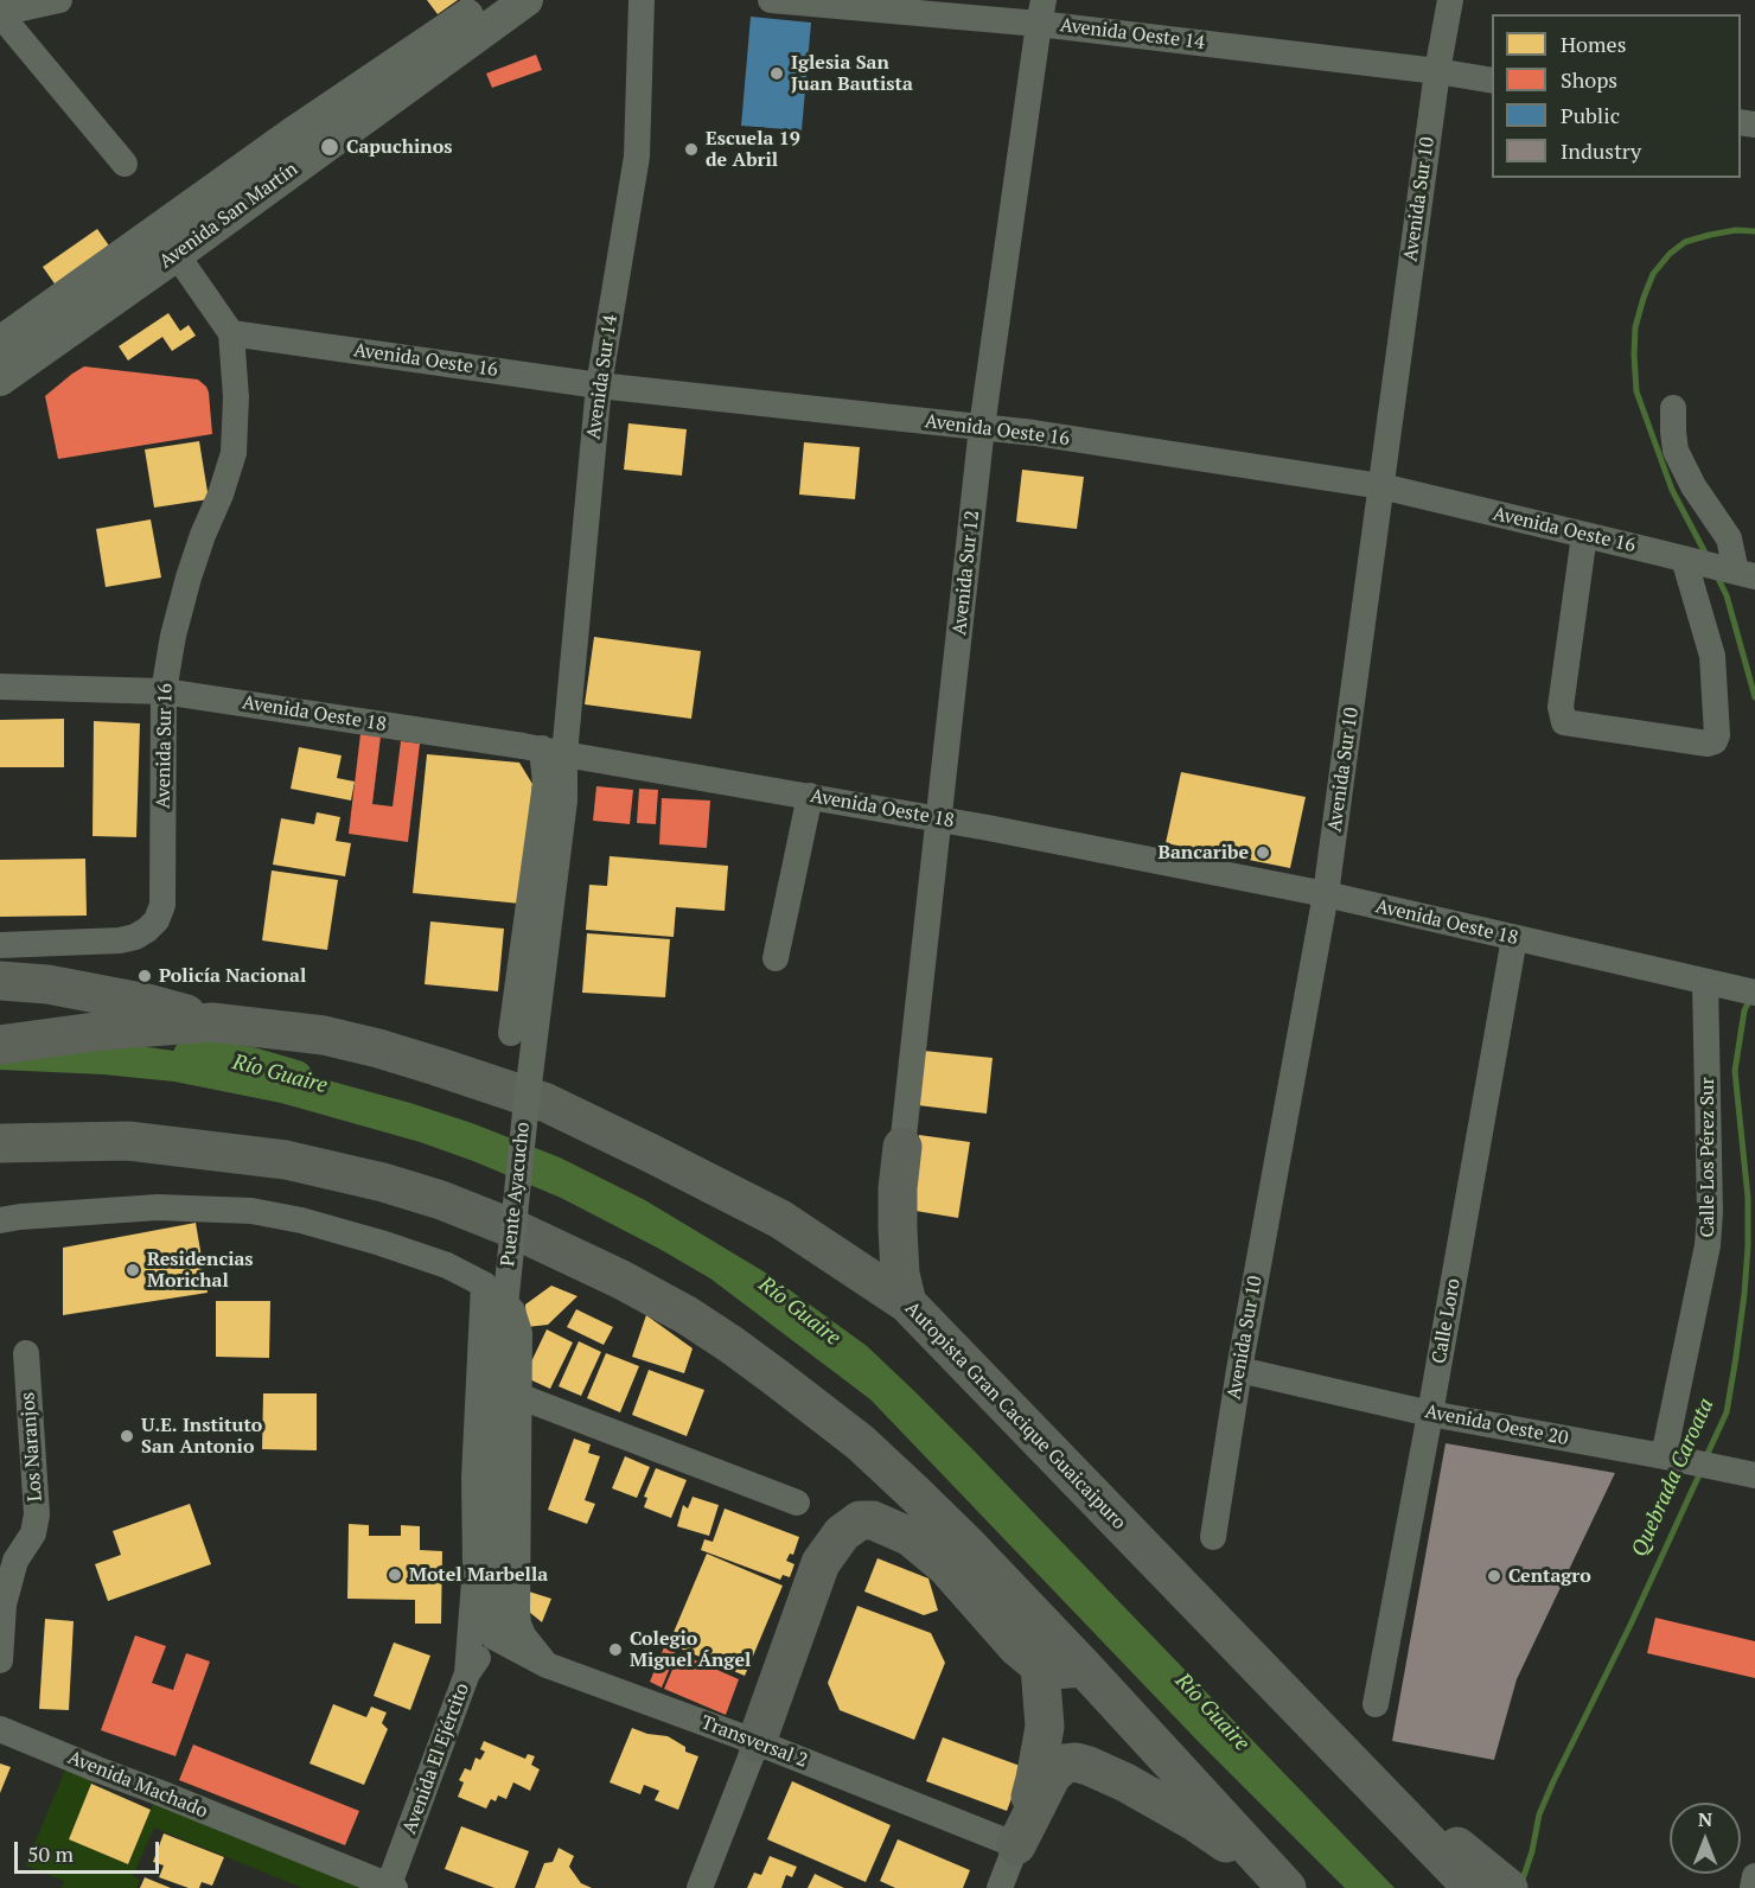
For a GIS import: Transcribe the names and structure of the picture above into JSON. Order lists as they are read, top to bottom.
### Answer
{
  "streets": {
    "highway": ["Autopista Gran Cacique Guaicaipuro"],
    "main road": ["Avenida San Martín"],
    "street": [
      "Avenida Oeste 14",
      "Avenida Sur 10",
      "Avenida Oeste 16",
      "Avenida Sur 14",
      "Avenida Sur 12",
      "Avenida Oeste 18",
      "Avenida Sur 16",
      "Calle Los Pérez Sur",
      "Puente Ayacucho",
      "Calle Loro",
      "Avenida Oeste 20",
      "Los Naranjos",
      "Transversal 2",
      "Avenida El Ejército",
      "Avenida Machado"
    ]
  },
  "crossings": [
    ["Avenida Oeste 14", "Avenida Sur 10"],
    ["Avenida Oeste 14", "Avenida Sur 12"],
    ["Avenida Sur 10", "Avenida Oeste 16"],
    ["Avenida Sur 10", "Avenida Oeste 18"],
    ["Avenida Sur 10", "Avenida Oeste 20"],
    ["Avenida Oeste 16", "Avenida Sur 14"],
    ["Avenida Oeste 16", "Avenida Sur 12"],
    ["Avenida Oeste 16", "Avenida Sur 16"],
    ["Avenida Sur 14", "Avenida Oeste 18"],
    ["Avenida Sur 14", "Puente Ayacucho"],
    ["Avenida Sur 12", "Avenida Oeste 18"],
    ["Avenida Oeste 18", "Avenida Sur 16"],
    ["Avenida Oeste 18", "Calle Los Pérez Sur"],
    ["Avenida Oeste 18", "Puente Ayacucho"],
    ["Avenida Oeste 18", "Calle Loro"],
    ["Calle Los Pérez Sur", "Avenida Oeste 20"],
    ["Puente Ayacucho", "Transversal 2"],
    ["Puente Ayacucho", "Avenida El Ejército"],
    ["Calle Loro", "Avenida Oeste 20"],
    ["Transversal 2", "Avenida El Ejército"],
    ["Avenida El Ejército", "Avenida Machado"]
  ],
  "water": ["Río Guaire", "Quebrada Caroata"],
  "places": [
    "Iglesia San Juan Bautista",
    "Capuchinos",
    "Escuela 19 de Abril",
    "Bancaribe",
    "Policía Nacional",
    "Residencias Morichal",
    "U.E. Instituto San Antonio",
    "Motel Marbella",
    "Centagro",
    "Colegio Miguel Ángel"
  ],
  "legend": [
    "Homes",
    "Shops",
    "Public",
    "Industry"
  ],
  "scale_bar": "50 m",
  "north": "top"
}
